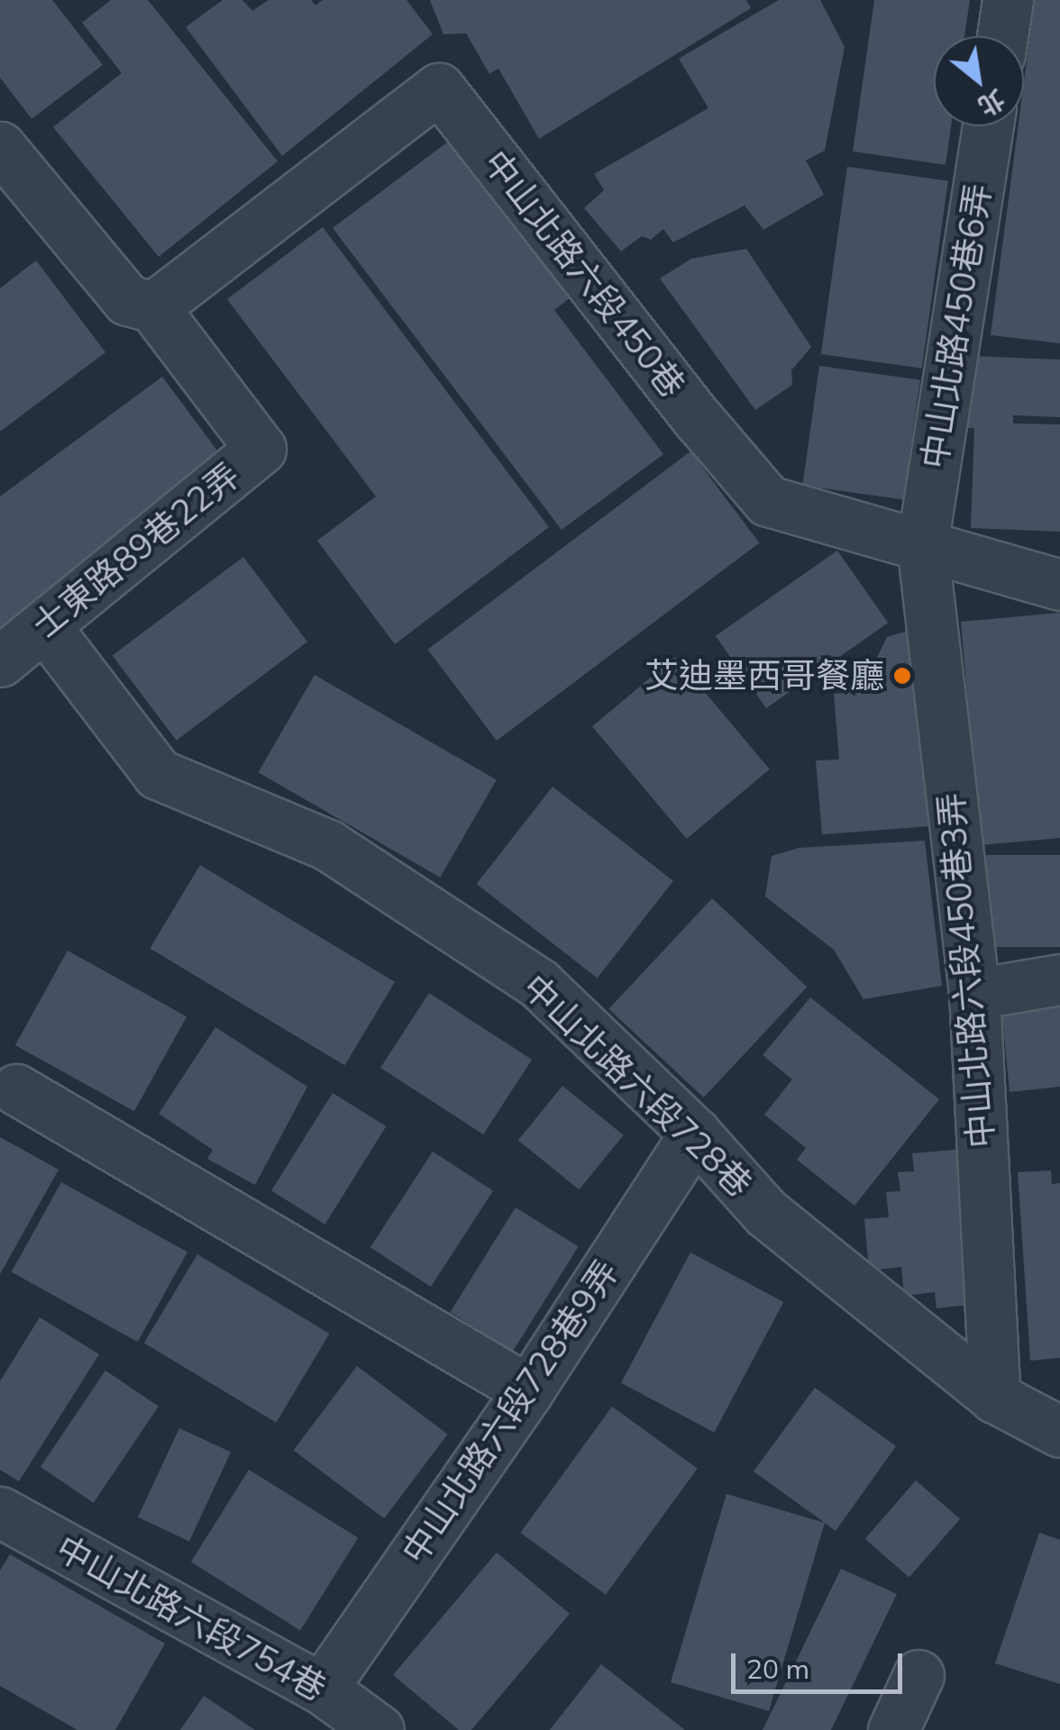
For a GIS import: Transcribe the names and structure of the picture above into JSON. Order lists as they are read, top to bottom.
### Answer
{
  "streets": {
    "street": [
      "中山北路六段450巷",
      "中山北路450巷6弄",
      "士東路89巷22弄",
      "中山北路六段450巷3弄",
      "中山北路六段728巷",
      "中山北路六段728巷9弄",
      "中山北路六段754巷"
    ]
  },
  "crossings": [
    ["中山北路六段450巷", "中山北路450巷6弄"],
    ["中山北路六段450巷", "士東路89巷22弄"],
    ["中山北路六段450巷", "中山北路六段450巷3弄"],
    ["中山北路450巷6弄", "中山北路六段450巷3弄"],
    ["士東路89巷22弄", "中山北路六段728巷"],
    ["中山北路六段450巷3弄", "中山北路六段728巷"],
    ["中山北路六段728巷", "中山北路六段728巷9弄"],
    ["中山北路六段728巷9弄", "中山北路六段754巷"]
  ],
  "places": ["艾迪墨西哥餐廳"],
  "scale_bar": "20 m",
  "north": "bottom right"
}
